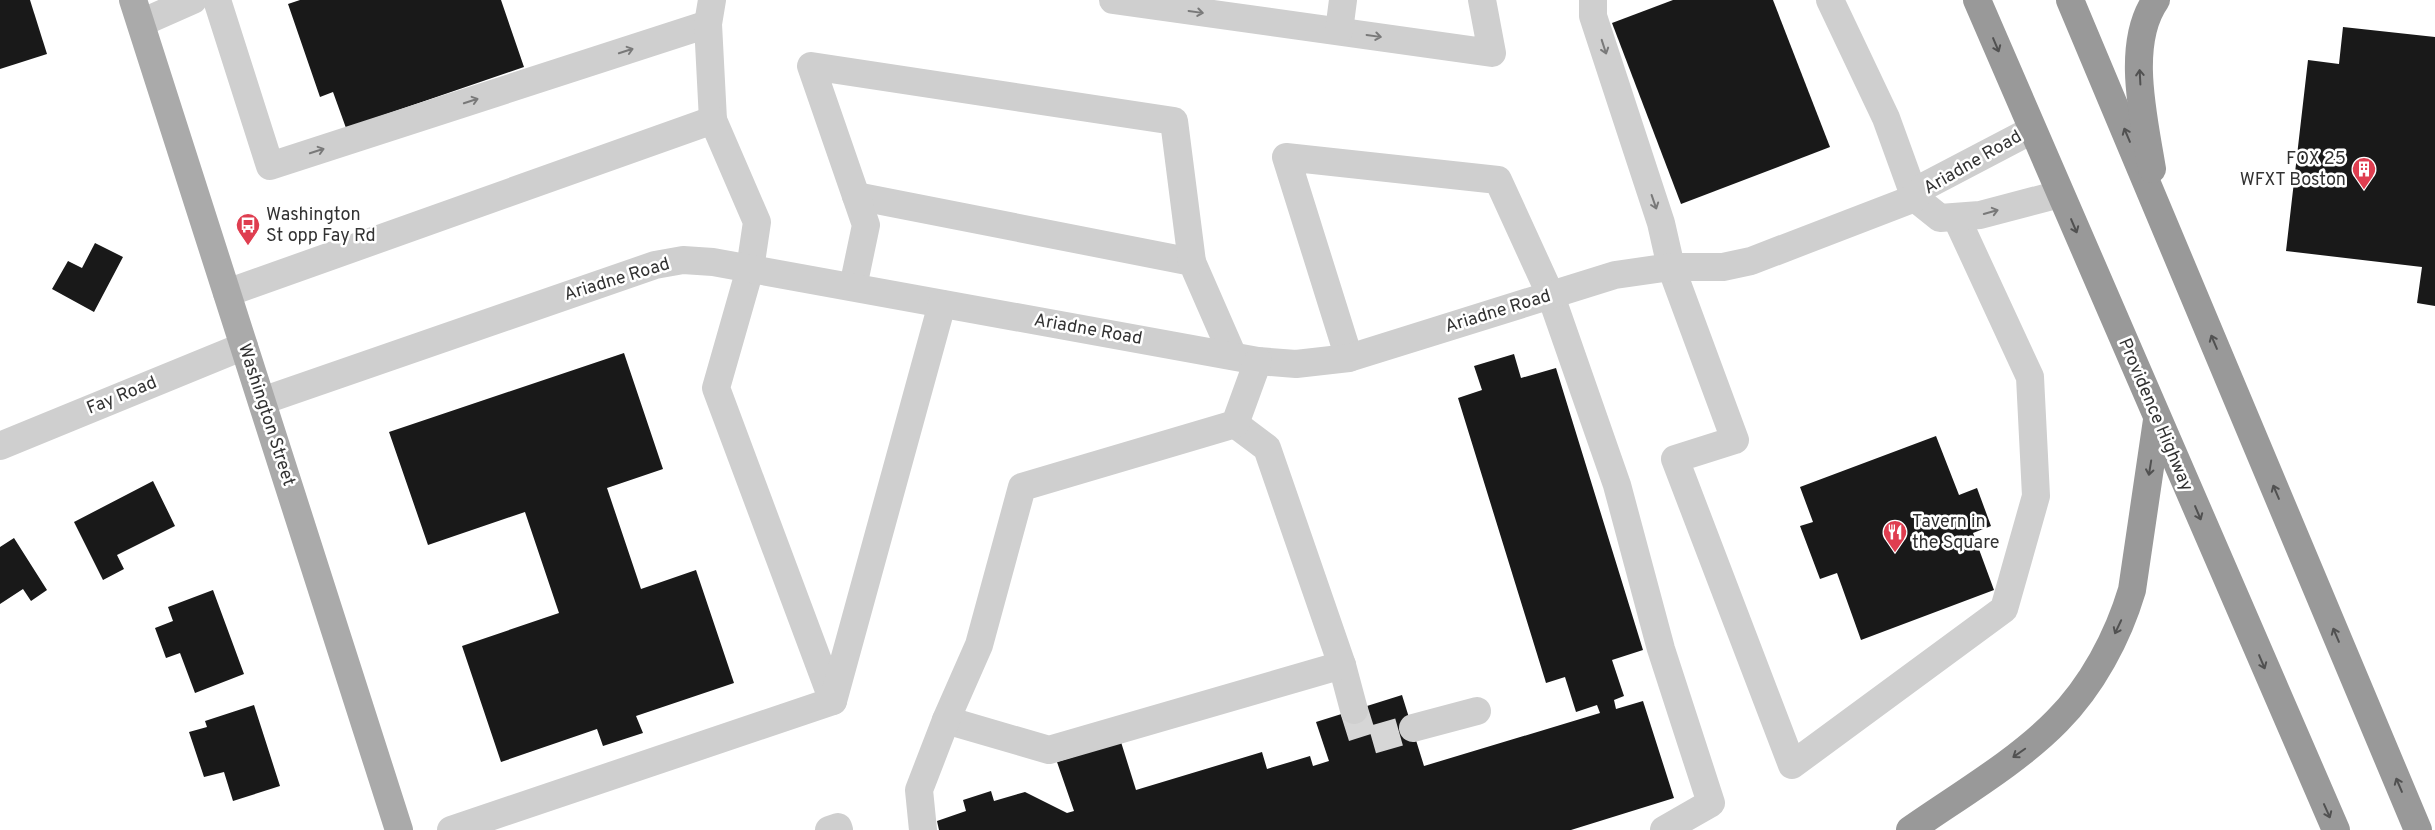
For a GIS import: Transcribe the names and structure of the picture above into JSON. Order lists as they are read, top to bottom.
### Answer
{
  "streets": {
    "highway": ["Providence Highway"],
    "main road": ["Washington Street"],
    "street": ["Ariadne Road", "Fay Road"]
  },
  "crossings": [
    ["Ariadne Road", "Washington Street"],
    ["Ariadne Road", "Providence Highway"],
    ["Fay Road", "Washington Street"]
  ],
  "places": {
    "building": ["FOX 25 WFXT Boston"],
    "bus stop": ["Washington St opp Fay Rd"],
    "restaurant": ["Tavern in the Square"]
  }
}
